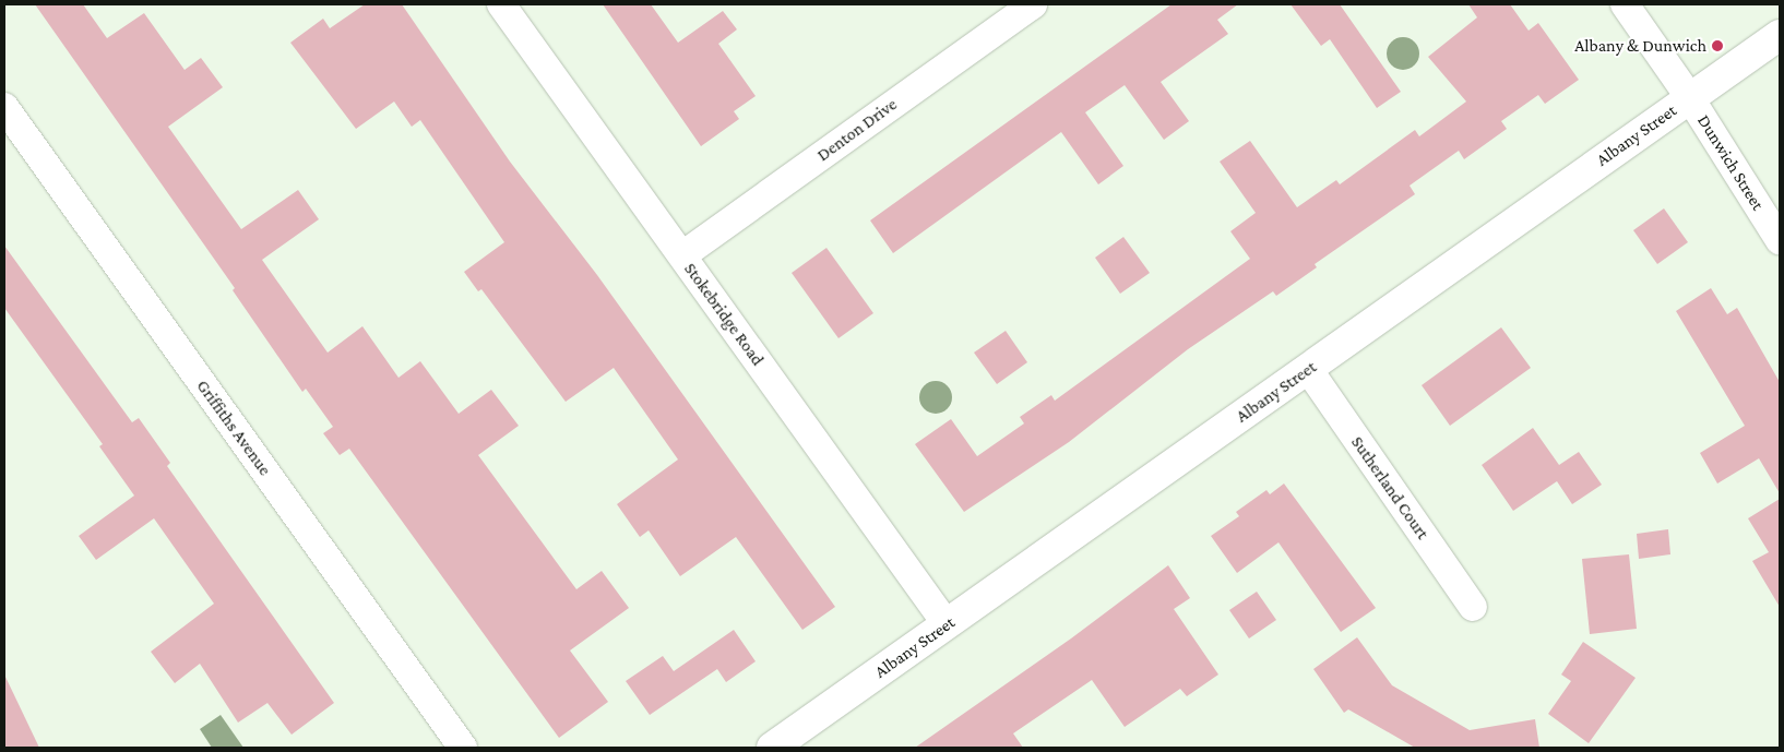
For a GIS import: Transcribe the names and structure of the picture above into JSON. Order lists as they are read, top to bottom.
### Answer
{
  "streets": {
    "street": [
      "Denton Drive",
      "Albany Street",
      "Dunwich Street",
      "Stokebridge Road",
      "Griffiths Avenue",
      "Sutherland Court"
    ]
  },
  "crossings": [
    ["Denton Drive", "Stokebridge Road"],
    ["Albany Street", "Dunwich Street"],
    ["Albany Street", "Stokebridge Road"],
    ["Albany Street", "Sutherland Court"]
  ],
  "places": ["Albany & Dunwich"]
}
